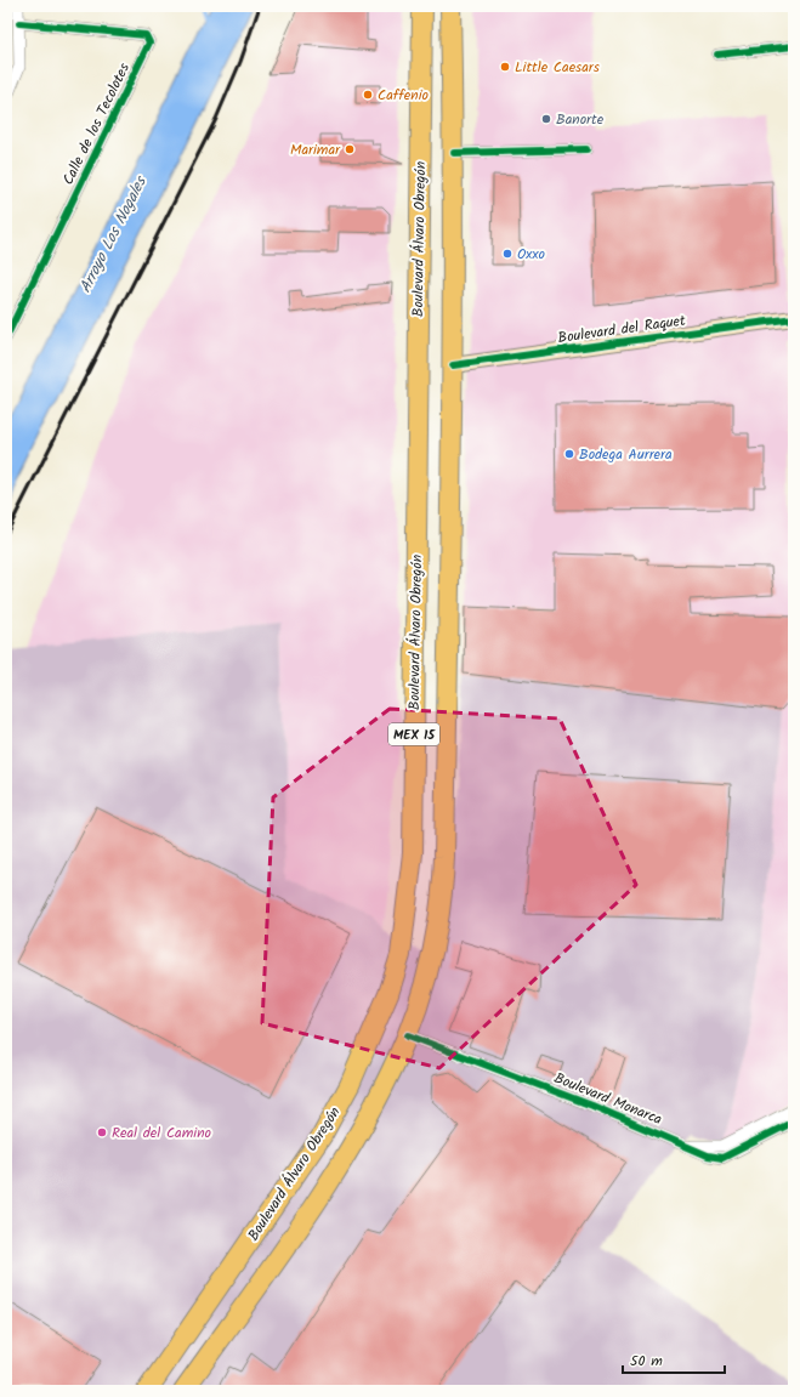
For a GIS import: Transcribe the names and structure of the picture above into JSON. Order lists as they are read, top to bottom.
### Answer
{
  "streets": {
    "highway": ["Boulevard Álvaro Obregón", "MEX 15"],
    "street": ["Calle de los Tecolotes", "Boulevard del Raquet", "Boulevard Monarca"]
  },
  "crossings": [
    ["Boulevard del Raquet", "MEX 15"],
    ["MEX 15", "Boulevard Monarca"]
  ],
  "water": ["Arroyo Los Nogales"],
  "places": [
    "Little Caesars",
    "Caffenio",
    "Banorte",
    "Marimar",
    "Oxxo",
    "Bodega Aurrera",
    "Real del Camino"
  ],
  "scale_bar": "50 m"
}
